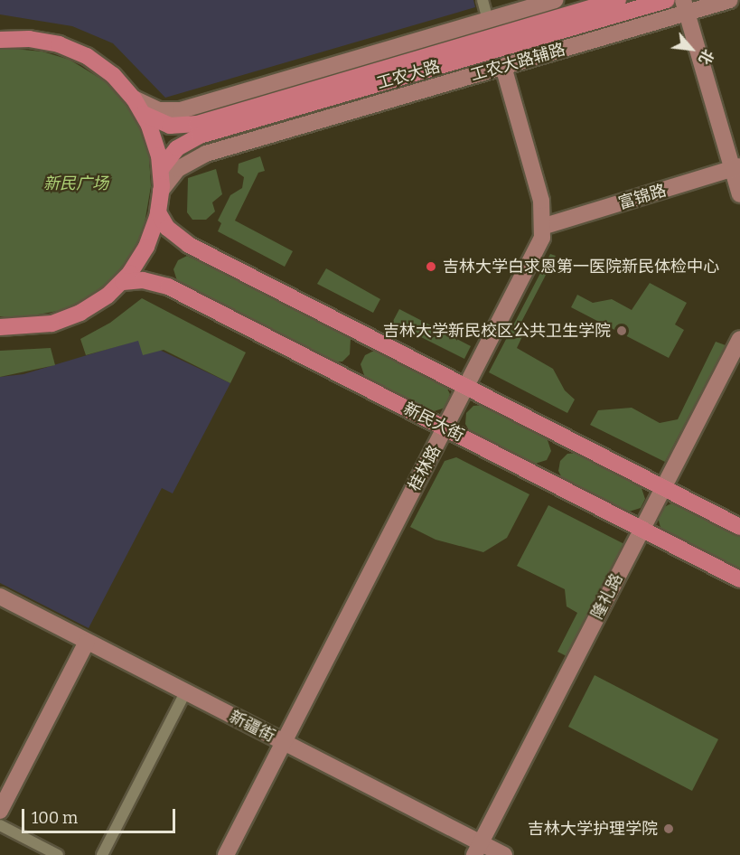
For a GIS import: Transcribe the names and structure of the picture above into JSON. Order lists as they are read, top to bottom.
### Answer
{
  "streets": {
    "main road": ["工农大路", "新民大街"],
    "street": [
      "工农大路辅路",
      "富锦路",
      "桂林路",
      "隆礼路",
      "新疆街"
    ]
  },
  "crossings": [
    ["富锦路", "桂林路"],
    ["新民大街", "桂林路"],
    ["新民大街", "隆礼路"],
    ["桂林路", "新疆街"],
    ["隆礼路", "新疆街"]
  ],
  "parks": ["新民广场"],
  "places": ["吉林大学白求恩第一医院新民体检中心", "吉林大学新民校区公共卫生学院", "吉林大学护理学院"],
  "scale_bar": "100 m",
  "north": "bottom right"
}
